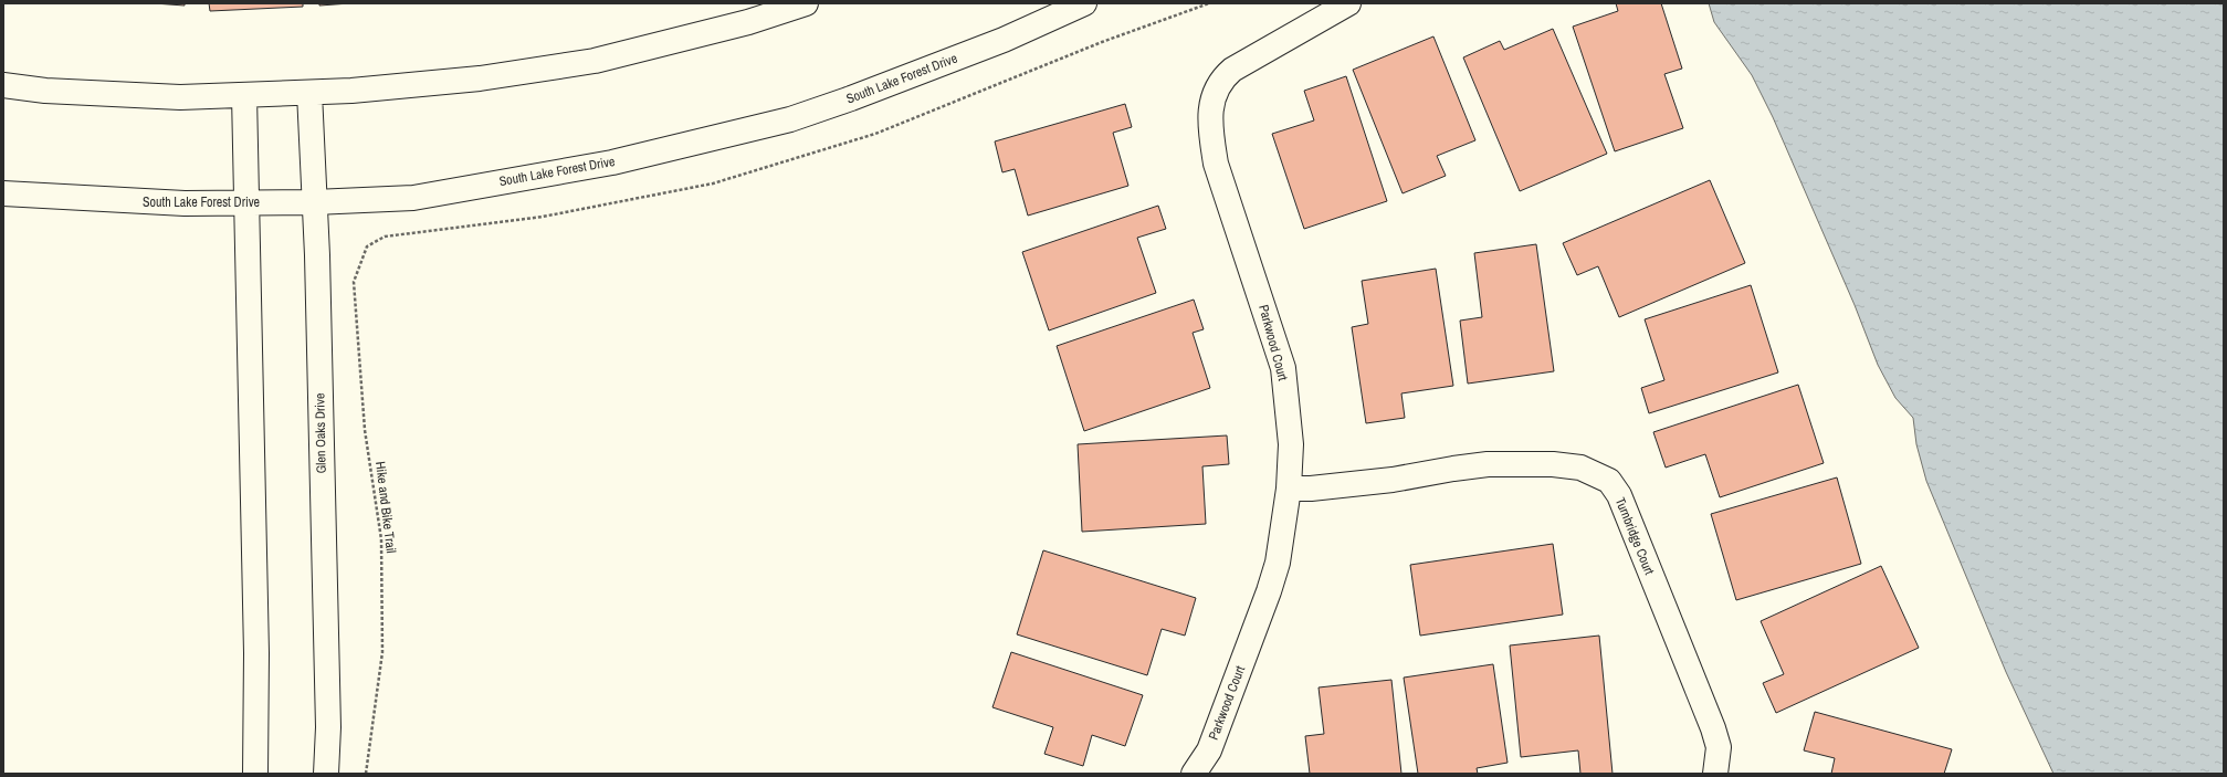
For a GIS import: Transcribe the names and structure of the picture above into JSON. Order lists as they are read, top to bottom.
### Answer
{
  "streets": {
    "street": [
      "South Lake Forest Drive",
      "Parkwood Court",
      "Glen Oaks Drive",
      "Turnbridge Court"
    ],
    "path": ["Hike and Bike Trail"]
  },
  "crossings": [
    ["South Lake Forest Drive", "Glen Oaks Drive"],
    ["Parkwood Court", "Turnbridge Court"]
  ]
}
